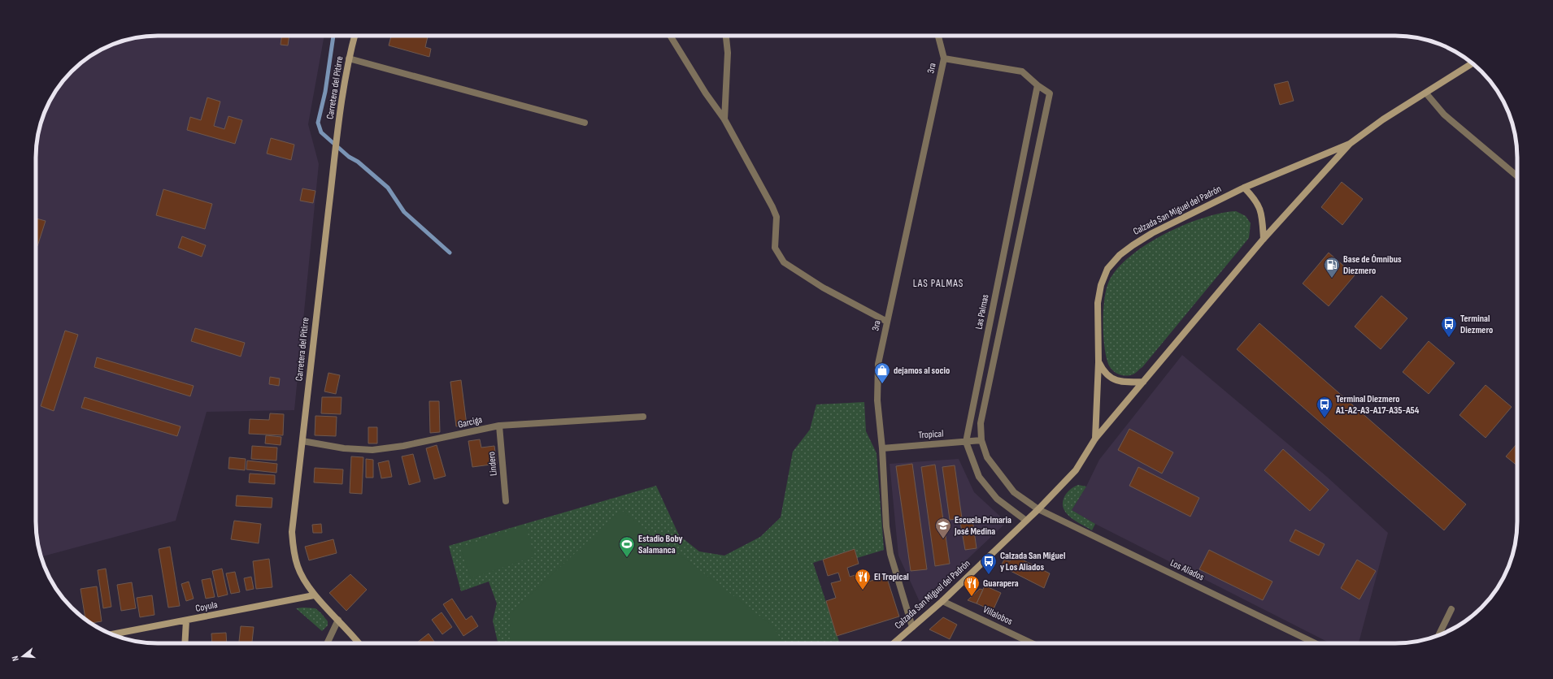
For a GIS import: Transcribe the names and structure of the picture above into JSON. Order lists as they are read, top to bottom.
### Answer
{
  "streets": {
    "main road": ["Carretera del Pitirre", "Calzada San Miguel del Padrón", "Coyula"],
    "street": [
      "3ra",
      "Las Palmas",
      "Garciga",
      "Tropical",
      "Lindero",
      "Los Aliados",
      "Villalobos"
    ]
  },
  "crossings": [
    ["3ra", "Calzada San Miguel del Padrón"],
    ["3ra", "Tropical"],
    ["Carretera del Pitirre", "Garciga"],
    ["Carretera del Pitirre", "Coyula"],
    ["Calzada San Miguel del Padrón", "Los Aliados"],
    ["Calzada San Miguel del Padrón", "Villalobos"],
    ["Las Palmas", "Tropical"],
    ["Garciga", "Lindero"]
  ],
  "districts": ["LAS PALMAS"],
  "places": {
    "fuel station": ["Base de Ómnibus Diezmero"],
    "bus stop": ["Terminal Diezmero", "Terminal Diezmero A1-A2-A3-A17-A35-A54", "Calzada San Miguel y Los Aliados"],
    "shop": ["dejamos al socio"],
    "school or university": ["Escuela Primaria José Medina"],
    "sports": ["Estadio Boby Salamanca"],
    "restaurant": ["El Tropical", "Guarapera"]
  },
  "north": "left"
}
